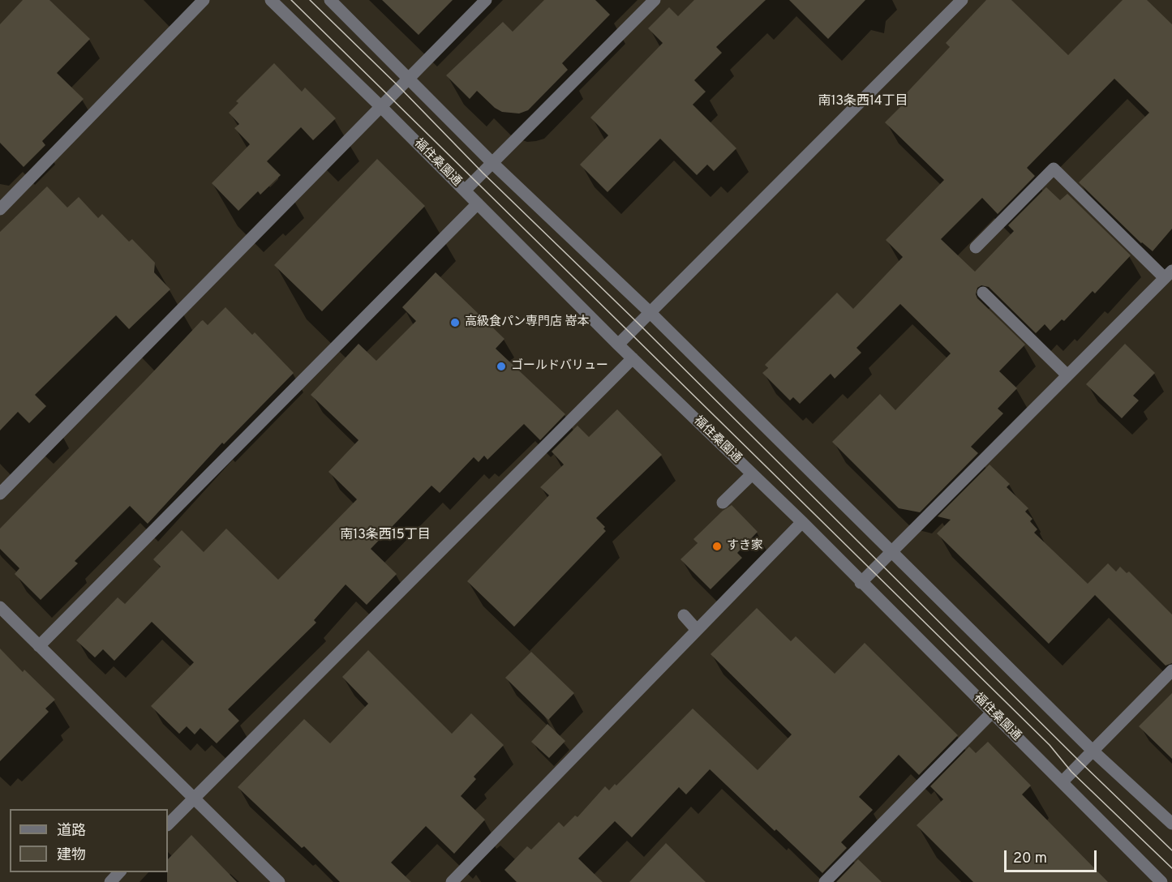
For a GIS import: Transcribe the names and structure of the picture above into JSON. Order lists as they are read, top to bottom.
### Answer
{
  "streets": {
    "street": ["福住桑園通"]
  },
  "districts": ["南13条西14丁目", "南13条西15丁目"],
  "places": ["高級食パン専門店 嵜本", "ゴールドバリュー", "すき家"],
  "legend": ["道路", "建物"],
  "scale_bar": "20 m"
}
